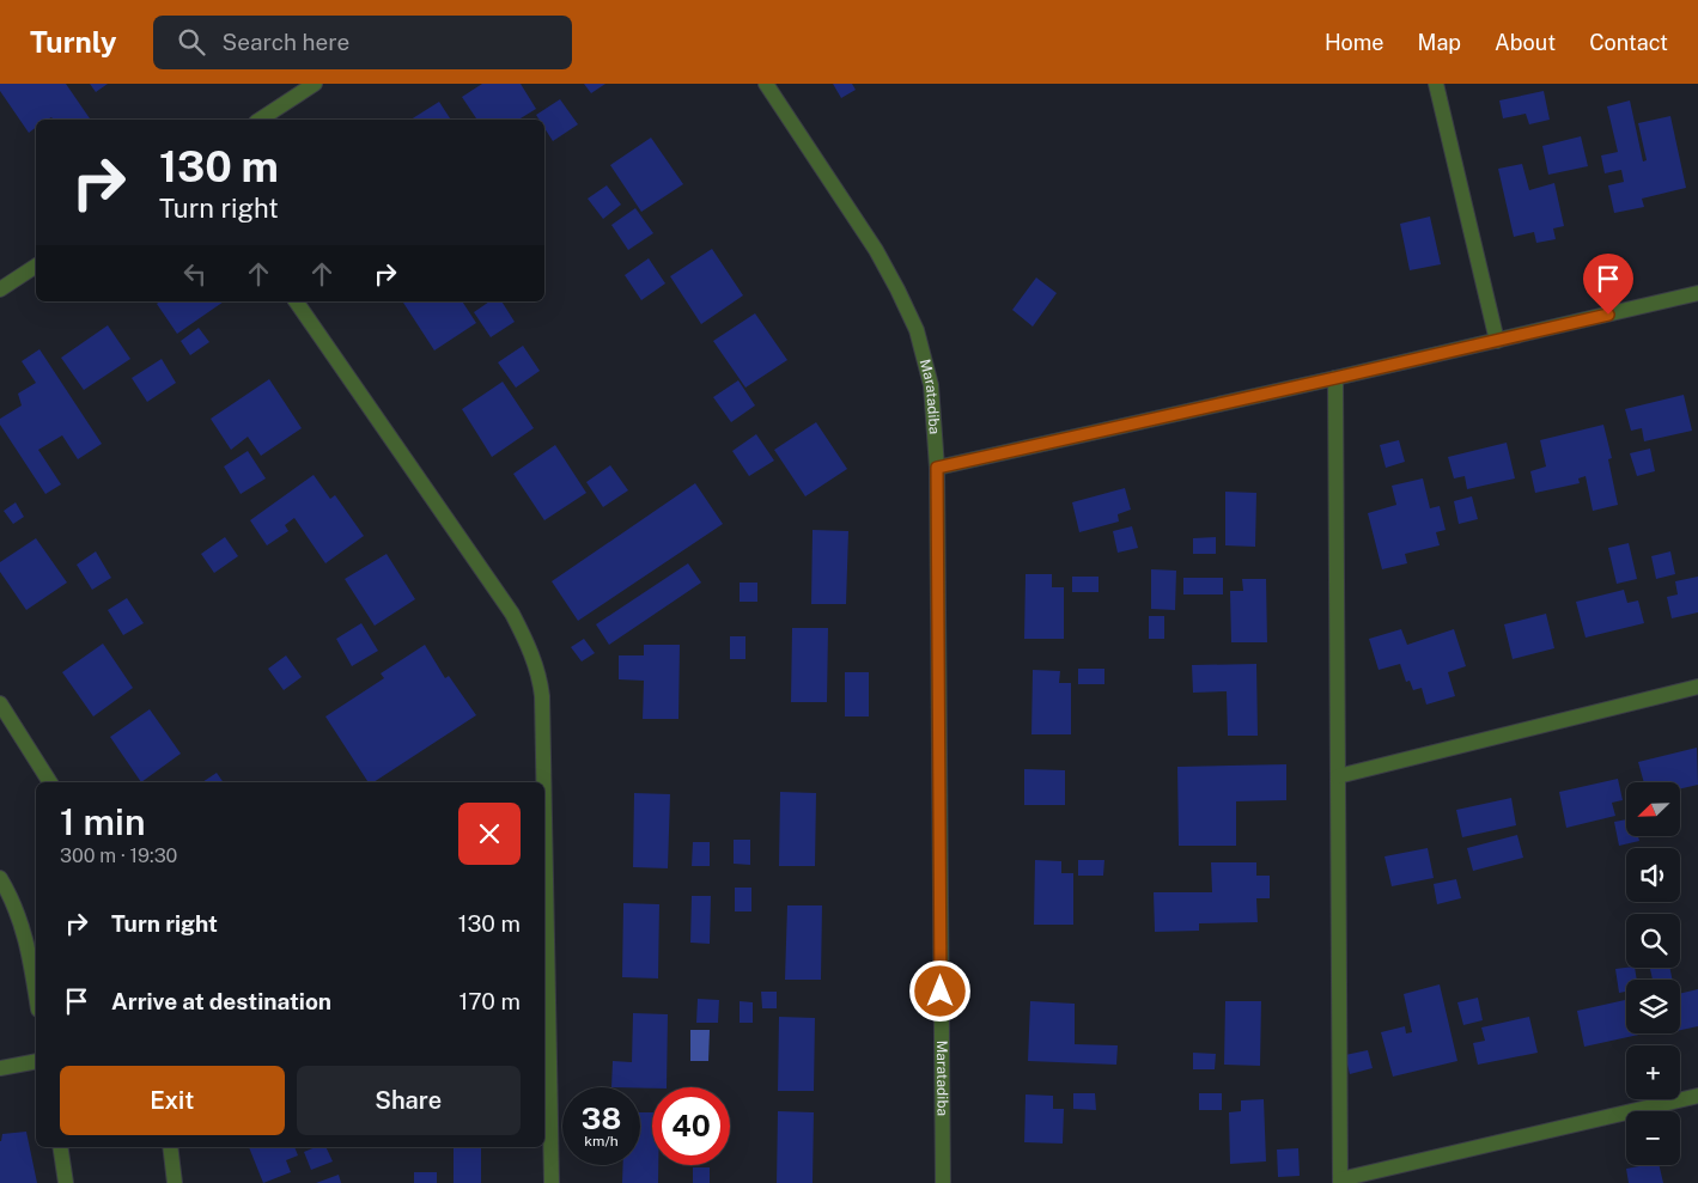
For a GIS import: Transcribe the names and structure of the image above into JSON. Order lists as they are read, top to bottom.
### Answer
{
  "streets": {
    "street": ["Maratadiba"]
  },
  "north": "bottom left",
  "page": {
    "header": "Turnly",
    "search": "Search here",
    "nav": [
      "Home",
      "Map",
      "About",
      "Contact"
    ],
    "turn": ["130 m", "Turn right"],
    "map_buttons": ["+", "−"],
    "heading": ["1 min", "300 m · 19:30"],
    "list": [
      {
        "name": "Turn right",
        "value": "130 m"
      },
      {
        "name": "Arrive at destination",
        "value": "170 m"
      }
    ],
    "buttons": ["Exit", "Share"],
    "speed": "38 km/h",
    "limit": "40"
  }
}
